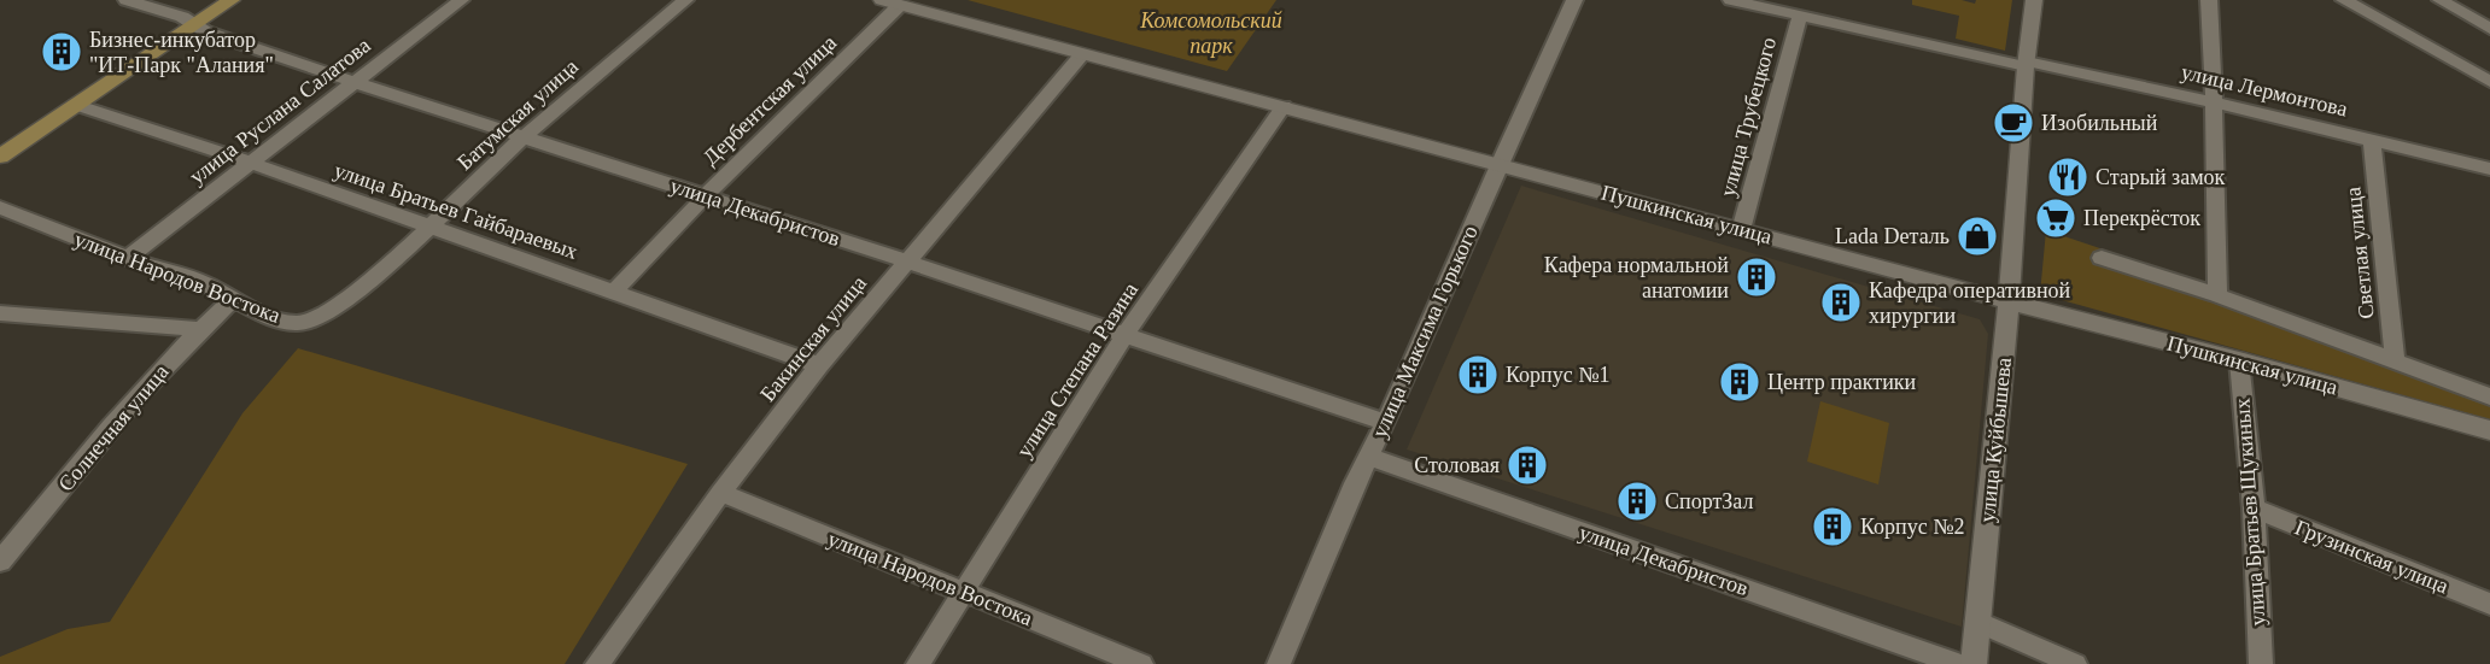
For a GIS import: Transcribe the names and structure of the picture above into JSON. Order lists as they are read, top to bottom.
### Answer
{
  "streets": {
    "street": [
      "улица Лермонтова",
      "Дербентская улица",
      "улица Руслана Салатова",
      "Батумская улица",
      "улица Трубецкого",
      "улица Братьев Гайбараевых",
      "улица Декабристов",
      "Пушкинская улица",
      "Светлая улица",
      "улица Народов Востока",
      "улица Максима Горького",
      "Бакинская улица",
      "улица Степана Разина",
      "Солнечная улица",
      "улица Куйбышева",
      "улица Братьев Щукиных",
      "Грузинская улица"
    ]
  },
  "crossings": [
    ["улица Лермонтова", "улица Трубецкого"],
    ["улица Лермонтова", "Светлая улица"],
    ["улица Лермонтова", "улица Куйбышева"],
    ["Дербентская улица", "улица Братьев Гайбараевых"],
    ["Дербентская улица", "улица Декабристов"],
    ["Дербентская улица", "Пушкинская улица"],
    ["улица Руслана Салатова", "улица Братьев Гайбараевых"],
    ["улица Руслана Салатова", "улица Декабристов"],
    ["улица Руслана Салатова", "улица Народов Востока"],
    ["Батумская улица", "улица Братьев Гайбараевых"],
    ["Батумская улица", "улица Декабристов"],
    ["Батумская улица", "улица Народов Востока"],
    ["улица Трубецкого", "Пушкинская улица"],
    ["улица Братьев Гайбараевых", "Бакинская улица"],
    ["улица Декабристов", "улица Максима Горького"],
    ["улица Декабристов", "Бакинская улица"],
    ["улица Декабристов", "улица Степана Разина"],
    ["Пушкинская улица", "улица Максима Горького"],
    ["Пушкинская улица", "Бакинская улица"],
    ["Пушкинская улица", "улица Степана Разина"],
    ["Пушкинская улица", "улица Куйбышева"],
    ["Пушкинская улица", "улица Братьев Щукиных"],
    ["улица Народов Востока", "Бакинская улица"],
    ["улица Народов Востока", "улица Степана Разина"],
    ["улица Народов Востока", "Солнечная улица"],
    ["улица Братьев Щукиных", "Грузинская улица"]
  ],
  "parks": ["Комсомольский парк"],
  "places": {
    "building": [
      "Бизнес-инкубатор \"ИТ-Парк \"Алания\"",
      "Кафера нормальной анатомии",
      "Кафедра оперативной хирургии",
      "Корпус №1",
      "Центр практики",
      "Столовая",
      "СпортЗал",
      "Корпус №2"
    ],
    "cafe": ["Изобильный"],
    "restaurant": ["Старый замок"],
    "supermarket": ["Перекрёсток"],
    "shop": ["Lada Dеталь"]
  }
}
